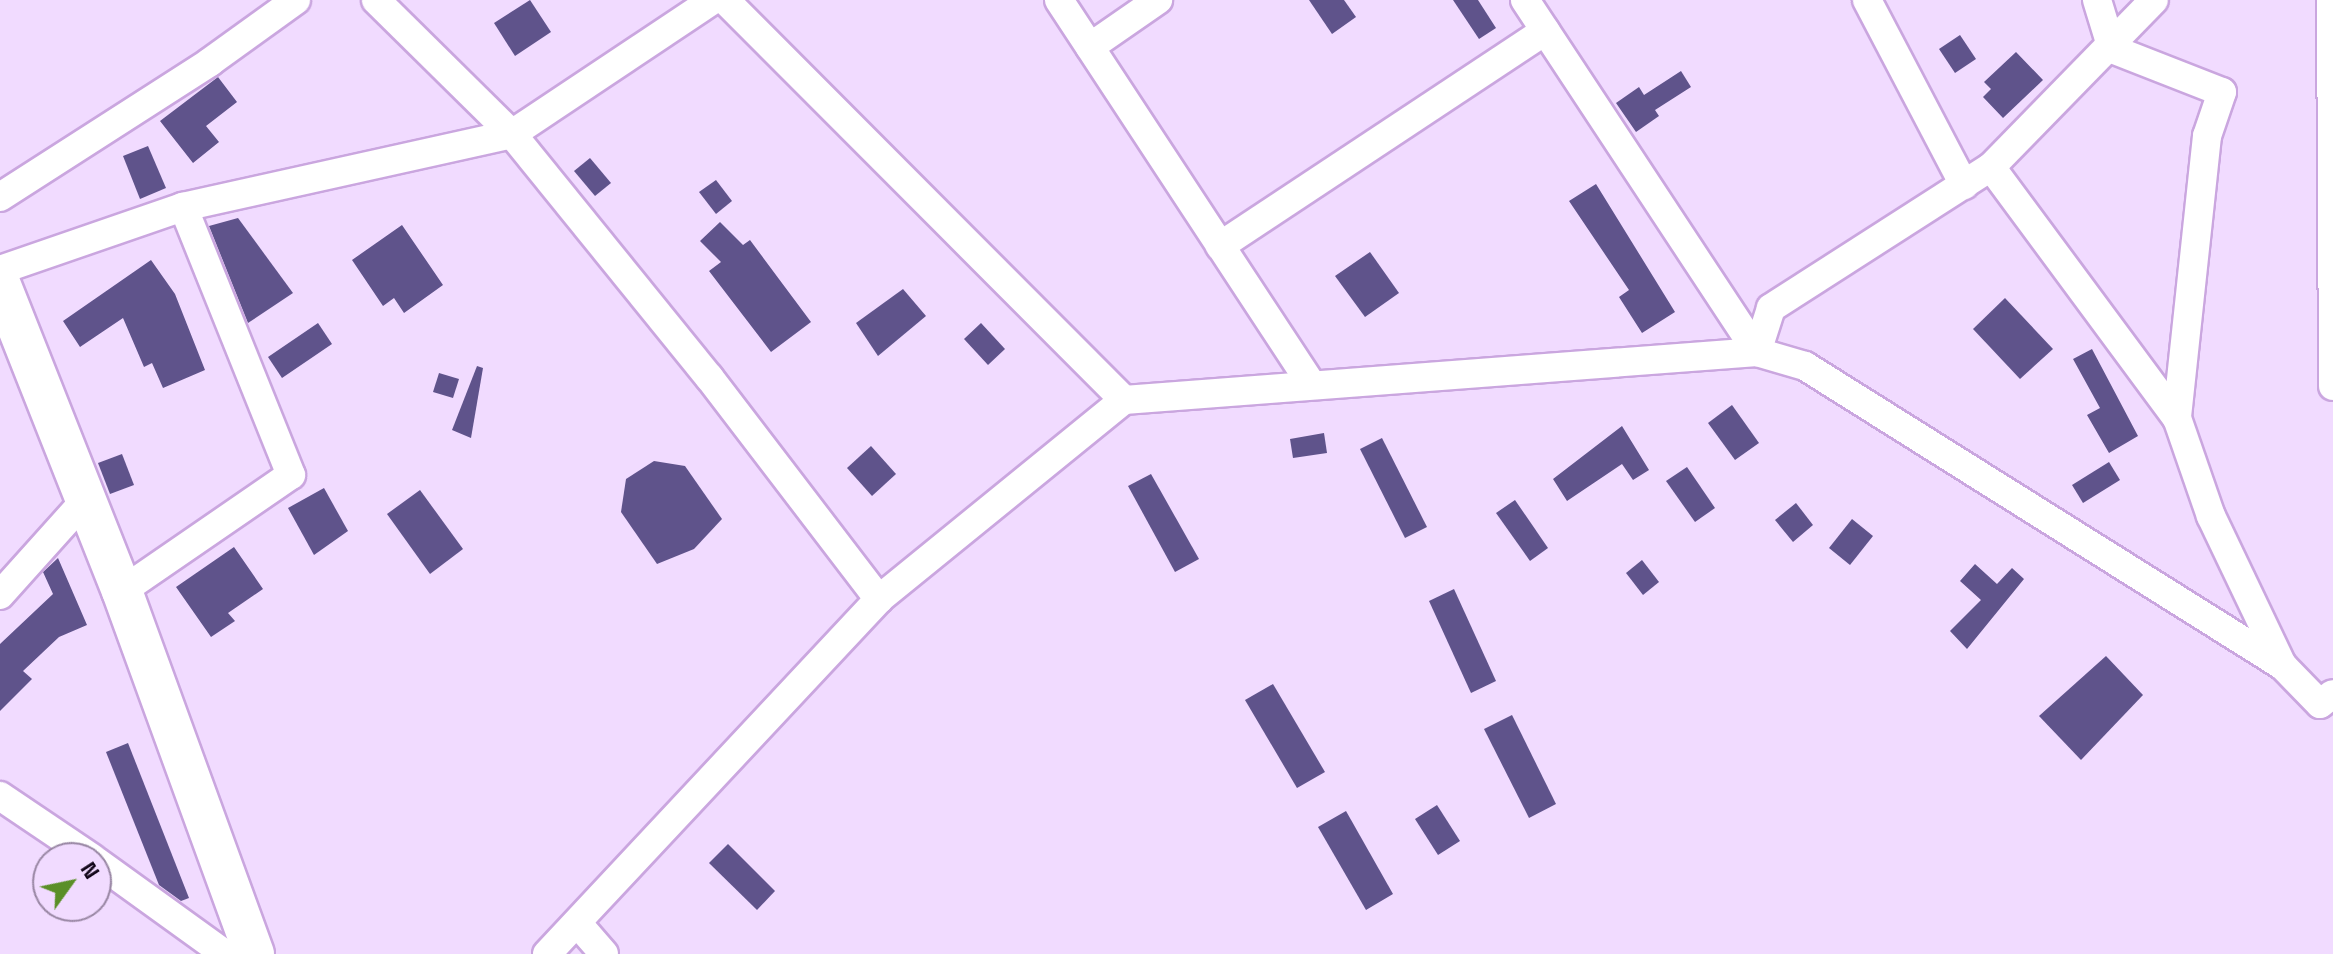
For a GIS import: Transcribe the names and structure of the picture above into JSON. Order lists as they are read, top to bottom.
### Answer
{
  "north": "top right"
}
